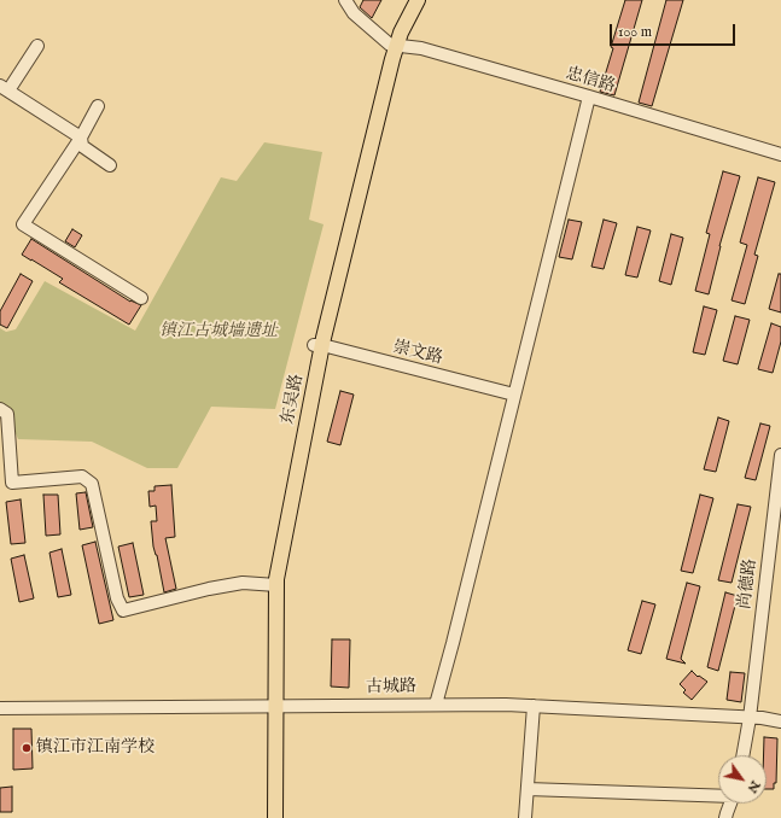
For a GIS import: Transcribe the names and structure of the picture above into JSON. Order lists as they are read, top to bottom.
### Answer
{
  "streets": {
    "main road": ["东吴路"],
    "street": [
      "忠信路",
      "崇文路",
      "尚德路",
      "古城路"
    ]
  },
  "crossings": [
    ["忠信路", "东吴路"],
    ["崇文路", "东吴路"],
    ["东吴路", "古城路"],
    ["尚德路", "古城路"]
  ],
  "parks": ["镇江古城墙遗址"],
  "places": ["镇江市江南学校"],
  "scale_bar": "100 m",
  "north": "bottom right"
}
